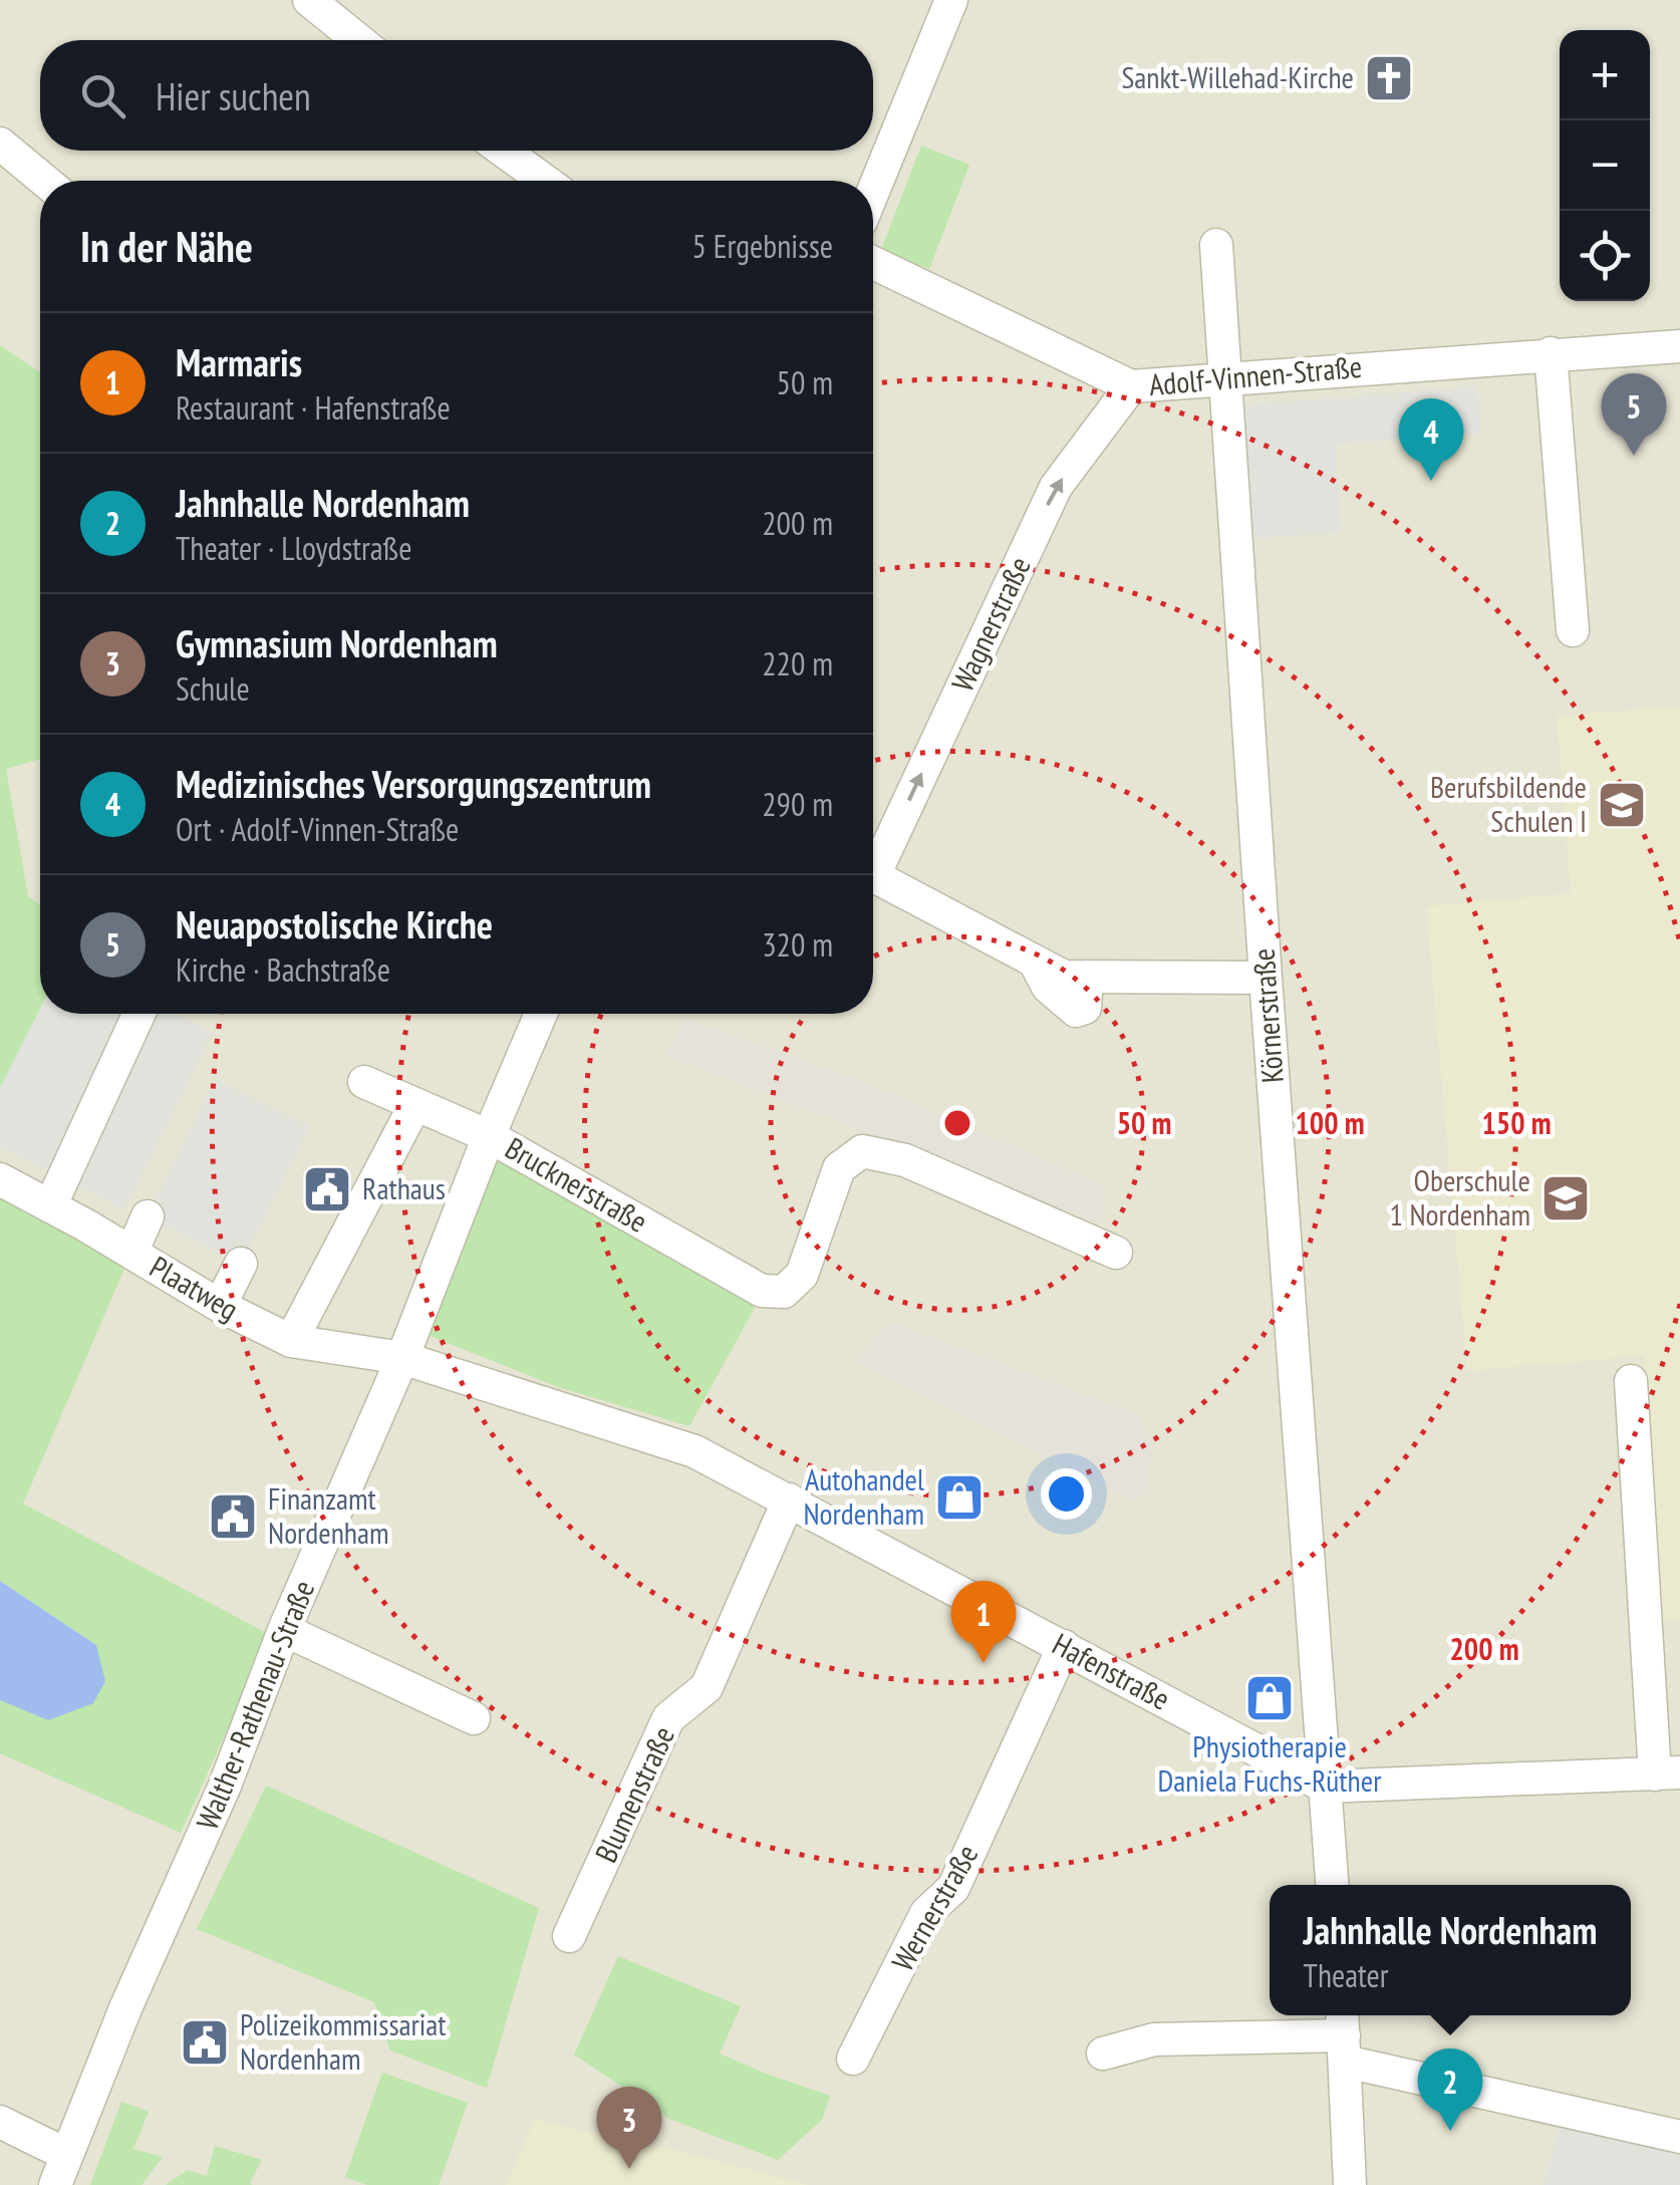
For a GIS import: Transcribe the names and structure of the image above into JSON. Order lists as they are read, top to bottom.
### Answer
{
  "streets": {
    "street": [
      "Adolf-Vinnen-Straße",
      "Wagnerstraße",
      "Körnerstraße",
      "Brucknerstraße",
      "Plaatweg",
      "Hafenstraße",
      "Walther-Rathenau-Straße",
      "Blumenstraße",
      "Wernerstraße"
    ]
  },
  "crossings": [
    ["Adolf-Vinnen-Straße", "Wagnerstraße"],
    ["Adolf-Vinnen-Straße", "Körnerstraße"],
    ["Körnerstraße", "Hafenstraße"],
    ["Brucknerstraße", "Walther-Rathenau-Straße"],
    ["Plaatweg", "Hafenstraße"],
    ["Plaatweg", "Walther-Rathenau-Straße"],
    ["Hafenstraße", "Walther-Rathenau-Straße"],
    ["Hafenstraße", "Blumenstraße"],
    ["Hafenstraße", "Wernerstraße"]
  ],
  "one_way": ["Wagnerstraße"],
  "places": {
    "church": ["Sankt-Willehad-Kirche"],
    "school or university": ["Berufsbildende Schulen I", "Oberschule 1 Nordenham"],
    "public building": ["Rathaus", "Finanzamt Nordenham", "Polizeikommissariat Nordenham"],
    "shop": ["Autohandel Nordenham", "Physiotherapie Daniela Fuchs-Rüther"]
  },
  "page": {
    "map_buttons": ["+", "−"],
    "search": "Hier suchen",
    "heading": ["In der Nähe", "5 Ergebnisse"],
    "list": [
      {
        "mark": "1",
        "name": "Marmaris",
        "note": "Restaurant · Hafenstraße",
        "value": "50 m"
      },
      {
        "mark": "2",
        "name": "Jahnhalle Nordenham",
        "note": "Theater · Lloydstraße",
        "value": "200 m"
      },
      {
        "mark": "3",
        "name": "Gymnasium Nordenham",
        "note": "Schule",
        "value": "220 m"
      },
      {
        "mark": "4",
        "name": "Medizinisches Versorgungszentrum",
        "note": "Ort · Adolf-Vinnen-Straße",
        "value": "290 m"
      },
      {
        "mark": "5",
        "name": "Neuapostolische Kirche",
        "note": "Kirche · Bachstraße",
        "value": "320 m"
      }
    ],
    "pins": [
      "5",
      "4",
      "1",
      "2",
      "3"
    ],
    "popup": ["Jahnhalle Nordenham", "Theater"]
  },
  "rings": [
    "50 m",
    "100 m",
    "150 m",
    "200 m"
  ]
}
